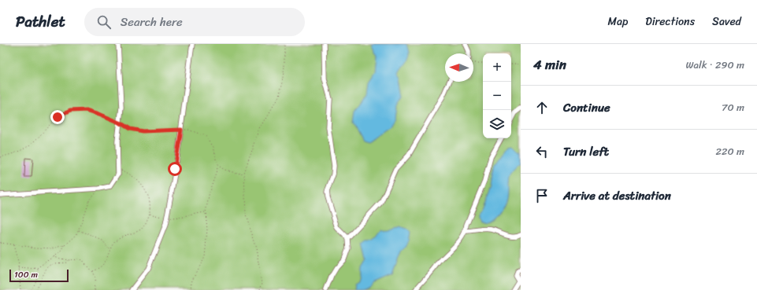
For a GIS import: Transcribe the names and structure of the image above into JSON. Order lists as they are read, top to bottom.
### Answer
{
  "scale_bar": "100 m",
  "north": "left",
  "page": {
    "header": "Pathlet",
    "search": "Search here",
    "nav": ["Map", "Directions", "Saved"],
    "heading": ["4 min", "Walk · 290 m"],
    "map_buttons": ["+", "−"],
    "list": [
      ["Continue", "70 m"],
      ["Turn left", "220 m"],
      "Arrive at destination"
    ],
    "scale": "100 m"
  }
}
